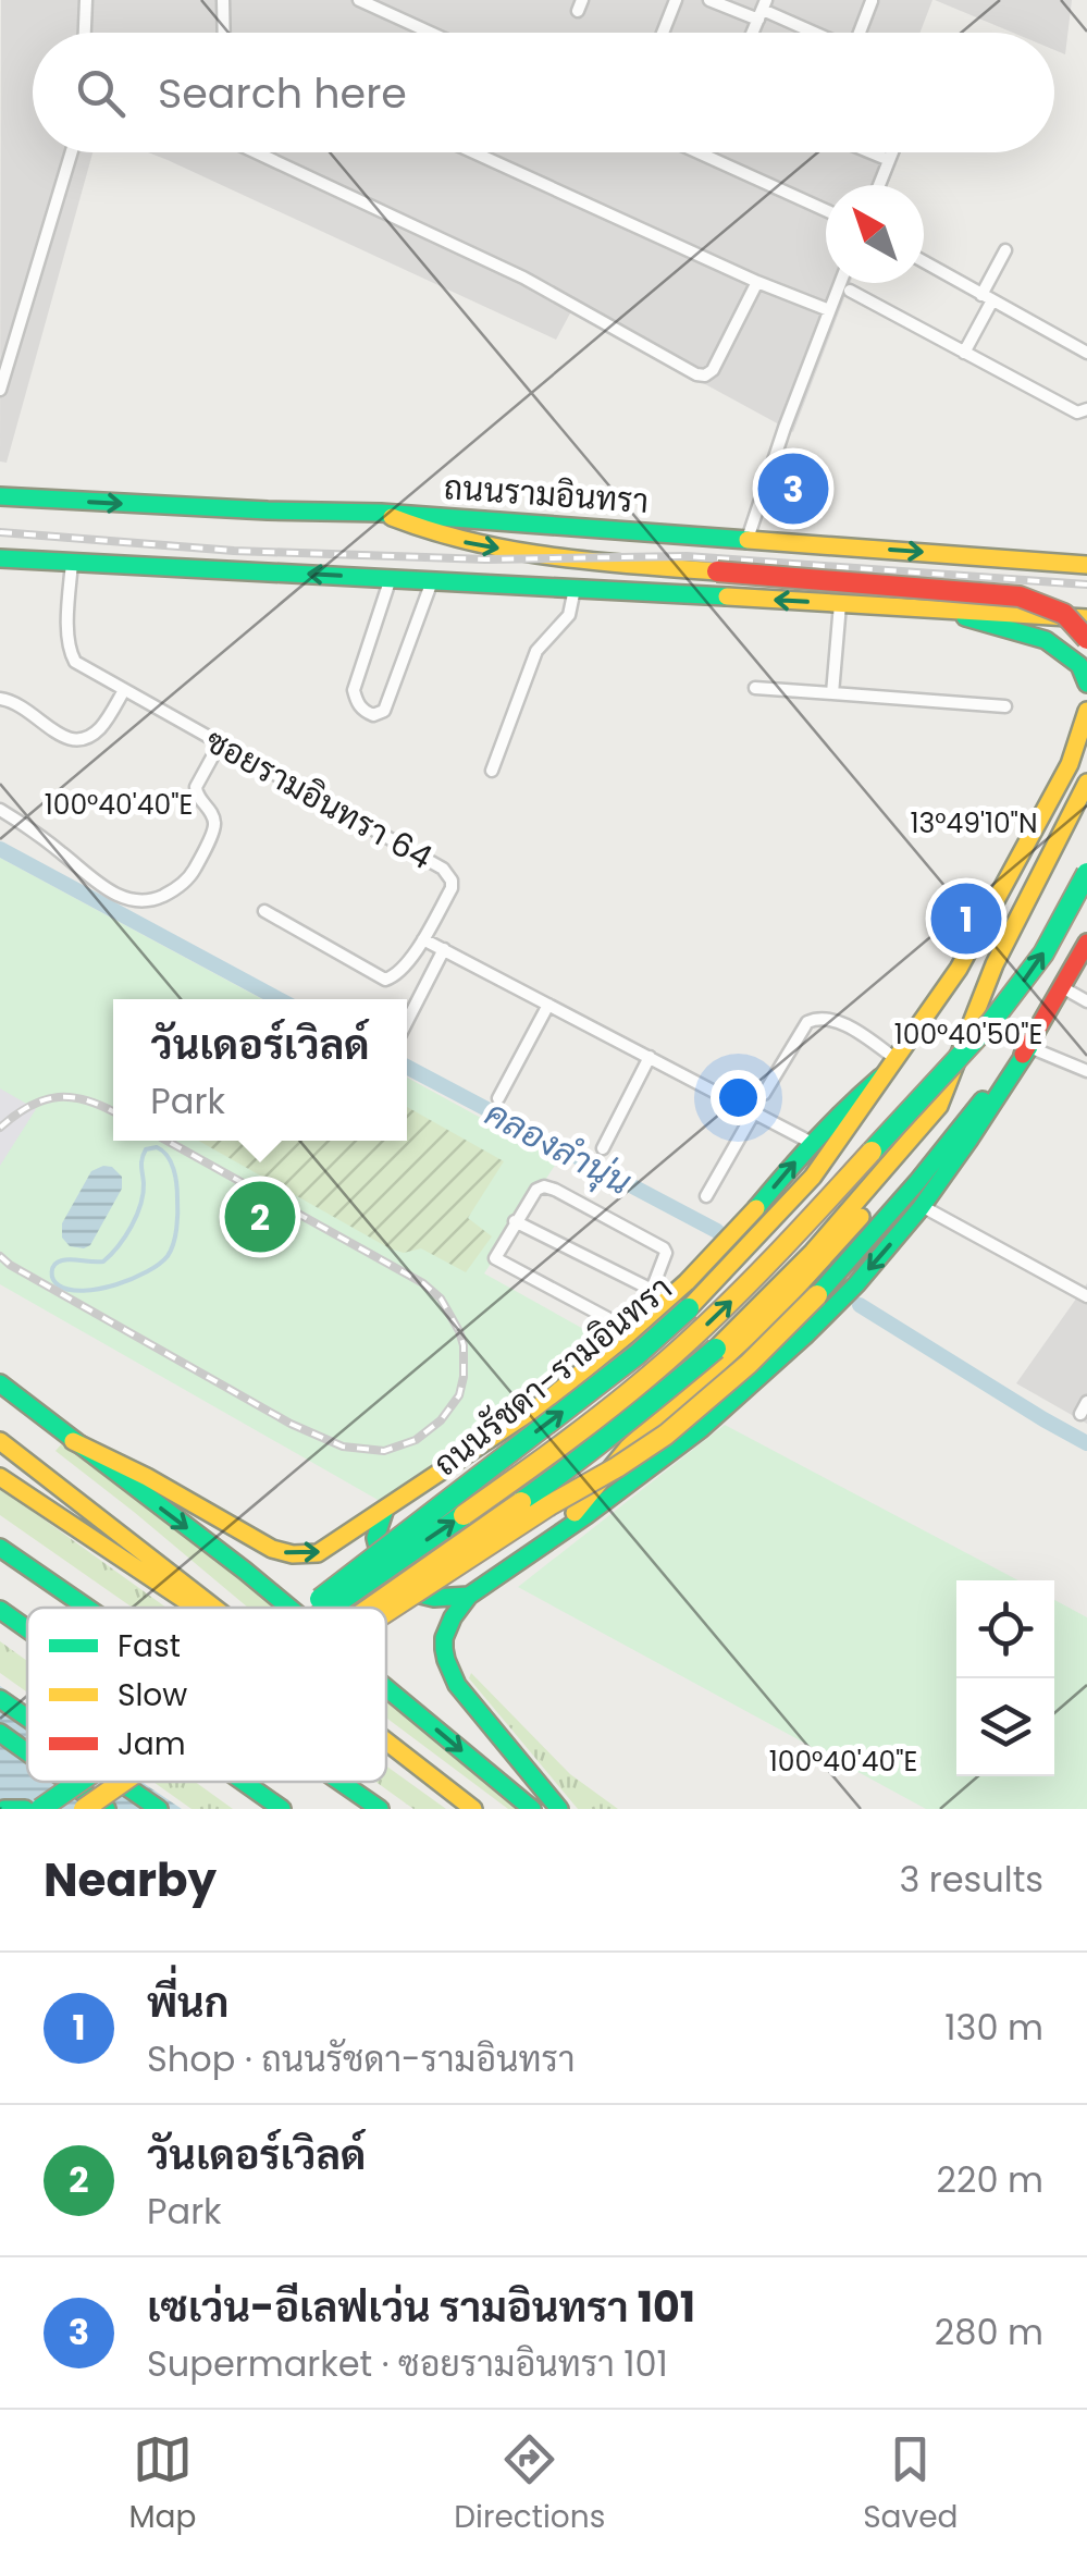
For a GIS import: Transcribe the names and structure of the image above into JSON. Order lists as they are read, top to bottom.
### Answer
{
  "streets": {
    "main road": ["ถนนรามอินทรา", "ถนนรัชดา-รามอินทรา"],
    "street": ["ซอยรามอินทรา 64"]
  },
  "water": ["คลองลำนุ่น"],
  "legend": ["Fast", "Slow", "Jam"],
  "north": "top left",
  "page": {
    "search": "Search here",
    "pins": ["3", "1", "2"],
    "popup": ["วันเดอร์เวิลด์", "Park"],
    "heading": ["Nearby", "3 results"],
    "list": [
      {
        "mark": "1",
        "name": "พี่นก",
        "note": "Shop · ถนนรัชดา-รามอินทรา",
        "value": "130 m"
      },
      {
        "mark": "2",
        "name": "วันเดอร์เวิลด์",
        "note": "Park",
        "value": "220 m"
      },
      {
        "mark": "3",
        "name": "เซเว่น-อีเลฟเว่น รามอินทรา 101",
        "note": "Supermarket · ซอยรามอินทรา 101",
        "value": "280 m"
      }
    ],
    "nav": ["Map", "Directions", "Saved"]
  },
  "coordinates": ["100°40'40\"E", "13°49'10\"N", "100°40'50\"E"]
}
